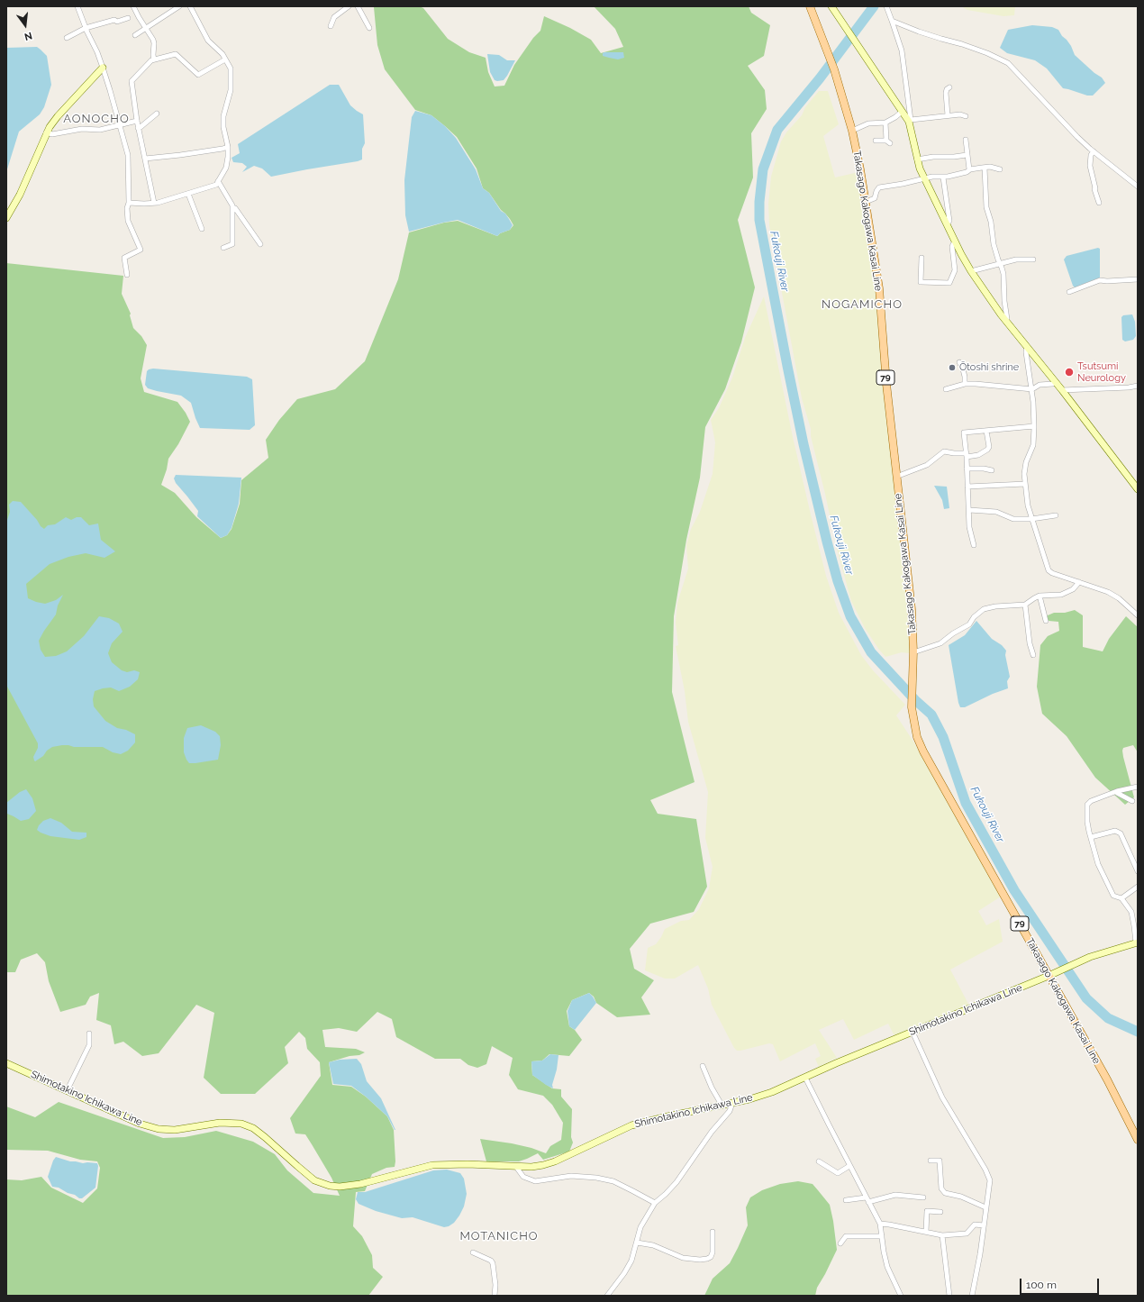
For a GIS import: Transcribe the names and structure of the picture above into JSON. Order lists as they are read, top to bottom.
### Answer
{
  "streets": {
    "main road": ["Takasago Kakogawa Kasai Line", "79", "Shimotakino Ichikawa Line"]
  },
  "crossings": [
    ["Takasago Kakogawa Kasai Line", "Shimotakino Ichikawa Line"]
  ],
  "districts": ["AONOCHO", "NOGAMICHO", "MOTANICHO"],
  "water": ["Fukouji River"],
  "places": ["Ōtoshi shrine", "Tsutsumi Neurology"],
  "scale_bar": "100 m",
  "north": "bottom"
}
